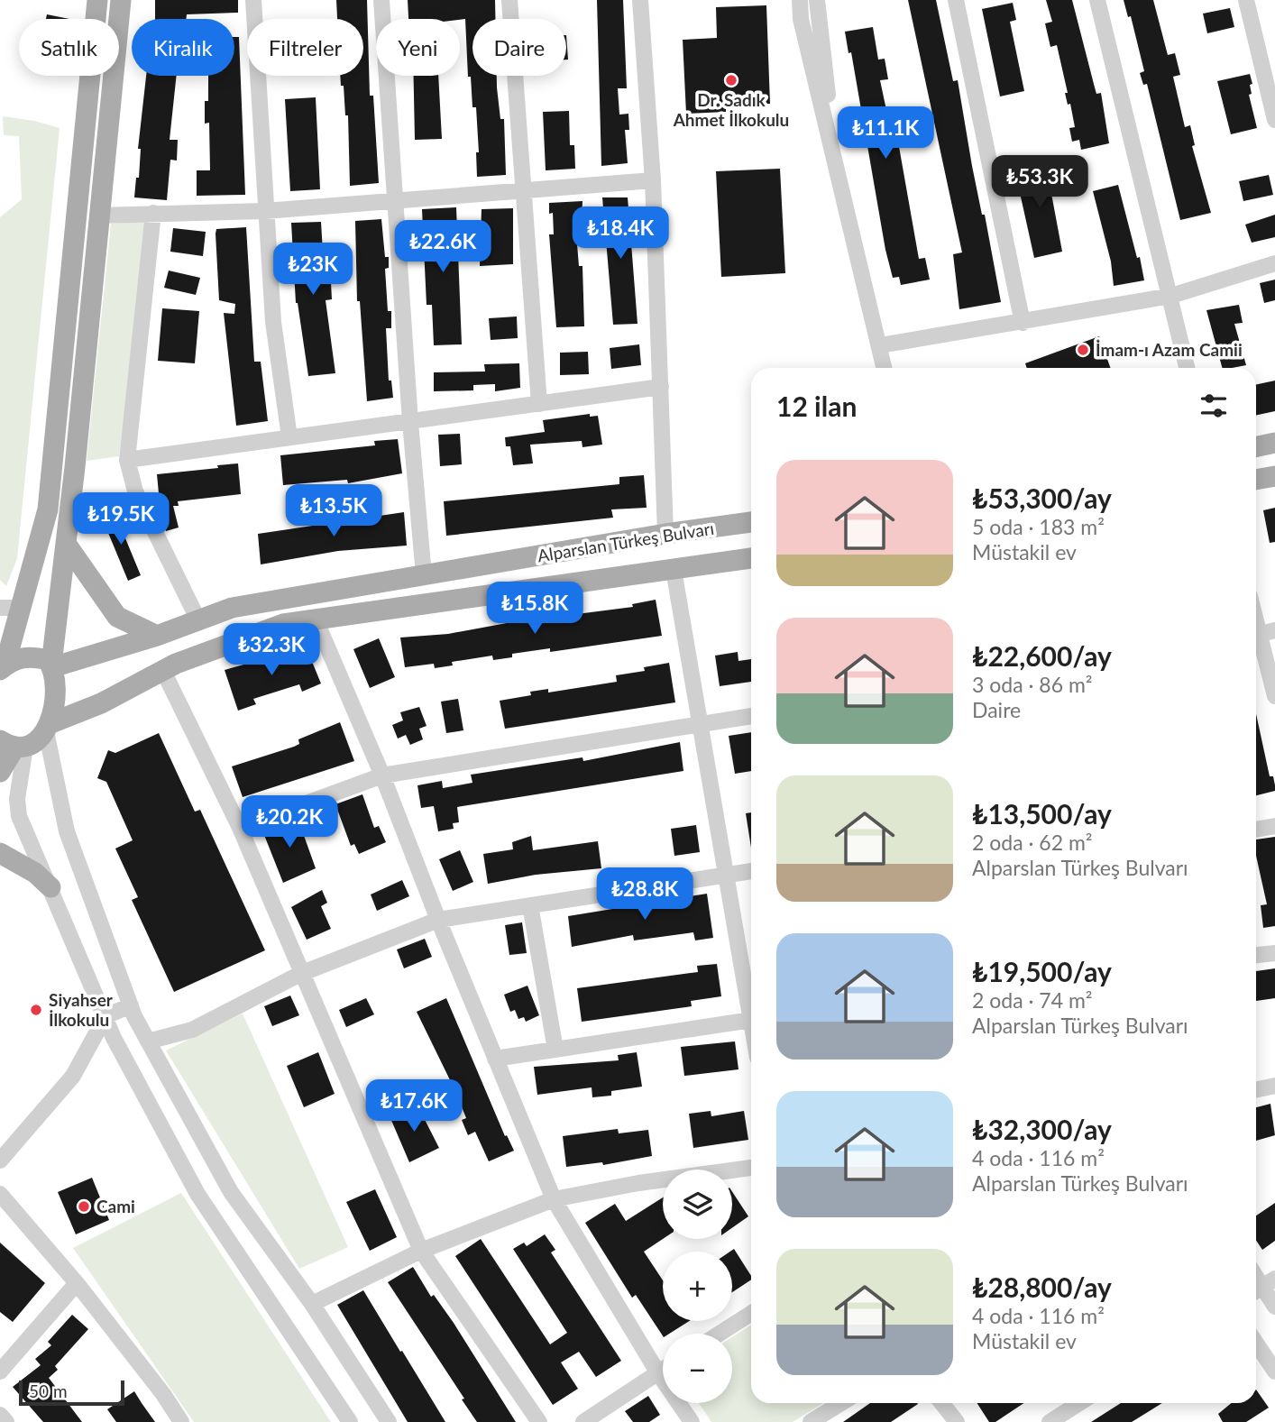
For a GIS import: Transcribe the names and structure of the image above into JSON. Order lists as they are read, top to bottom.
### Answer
{
  "streets": {
    "main road": ["Alparslan Türkeş Bulvarı"]
  },
  "places": [
    "Dr. Sadık Ahmet İlkokulu",
    "İmam-ı Azam Camii",
    "Siyahser İlkokulu",
    "Cami"
  ],
  "scale_bar": "50 m",
  "page": {
    "chip": [
      "Satılık",
      "Kiralık",
      "Filtreler",
      "Yeni",
      "Daire"
    ],
    "price": [
      "₺11.1K",
      "₺53.3K",
      "₺18.4K",
      "₺22.6K",
      "₺23K",
      "₺13.5K",
      "₺19.5K",
      "₺15.8K",
      "₺32.3K",
      "₺20.2K",
      "₺28.8K",
      "₺17.6K"
    ],
    "heading": "12 ilan",
    "list": [
      {
        "name": "₺53,300/ay",
        "note": "5 oda · 183 m² · Müstakil ev"
      },
      {
        "name": "₺22,600/ay",
        "note": "3 oda · 86 m² · Daire"
      },
      {
        "name": "₺13,500/ay",
        "note": "2 oda · 62 m² · Alparslan Türkeş Bulvarı"
      },
      {
        "name": "₺19,500/ay",
        "note": "2 oda · 74 m² · Alparslan Türkeş Bulvarı"
      },
      {
        "name": "₺32,300/ay",
        "note": "4 oda · 116 m² · Alparslan Türkeş Bulvarı"
      },
      {
        "name": "₺28,800/ay",
        "note": "4 oda · 116 m² · Müstakil ev"
      }
    ],
    "map_buttons": ["+", "−"],
    "scale": "50 m"
  }
}
